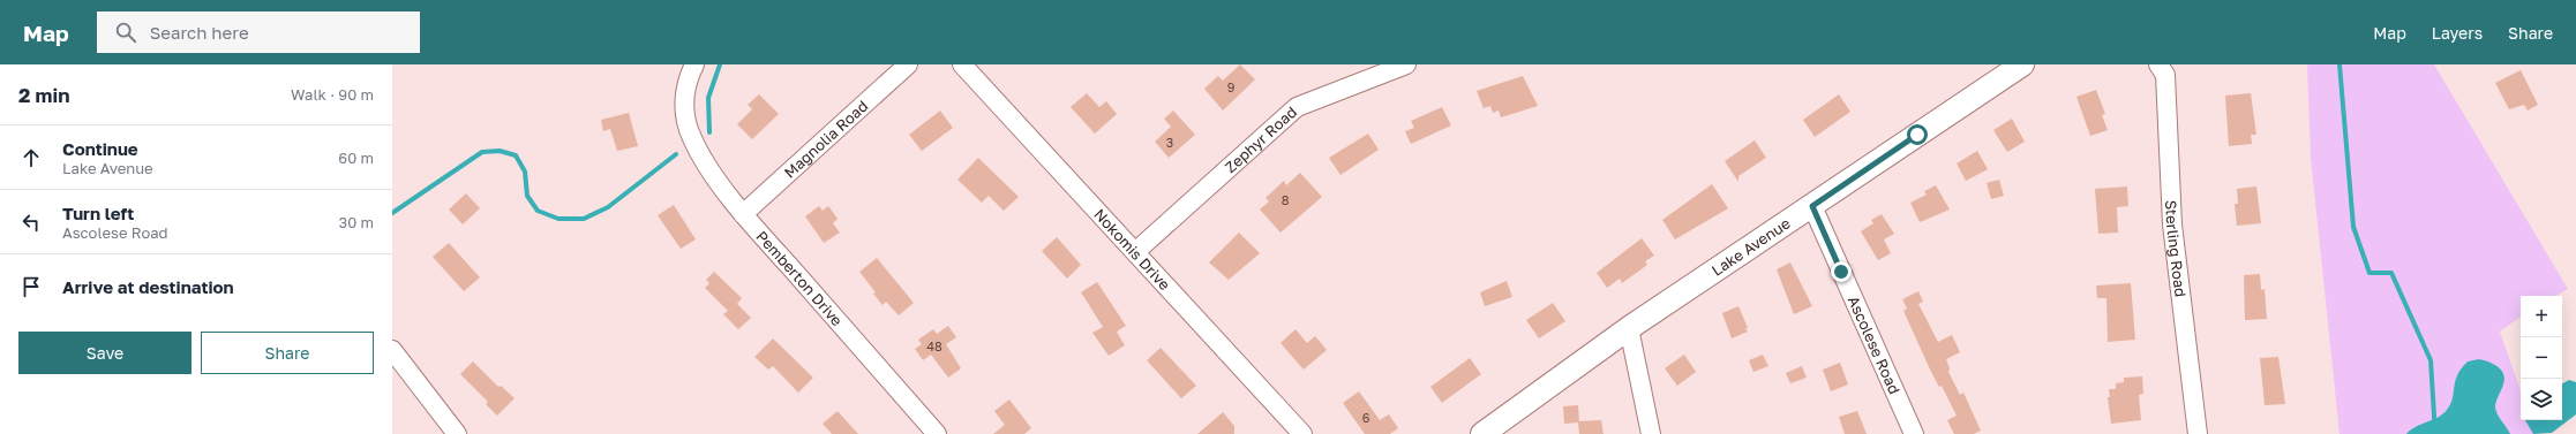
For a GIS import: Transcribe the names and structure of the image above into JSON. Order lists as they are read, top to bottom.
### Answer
{
  "streets": {
    "street": [
      "Magnolia Road",
      "Zephyr Road",
      "Lake Avenue",
      "Nokomis Drive",
      "Sterling Road",
      "Pemberton Drive",
      "Ascolese Road"
    ]
  },
  "crossings": [
    ["Magnolia Road", "Pemberton Drive"],
    ["Zephyr Road", "Nokomis Drive"],
    ["Lake Avenue", "Ascolese Road"]
  ],
  "house_numbers": [
    "9",
    "3",
    "8",
    "48",
    "6"
  ],
  "page": {
    "header": "Map",
    "search": "Search here",
    "nav": ["Map", "Layers", "Share"],
    "heading": ["2 min", "Walk · 90 m"],
    "list": [
      ["Continue", "Lake Avenue", "60 m"],
      ["Turn left", "Ascolese Road", "30 m"],
      "Arrive at destination"
    ],
    "map_buttons": ["+", "−"],
    "buttons": ["Save", "Share"]
  }
}
